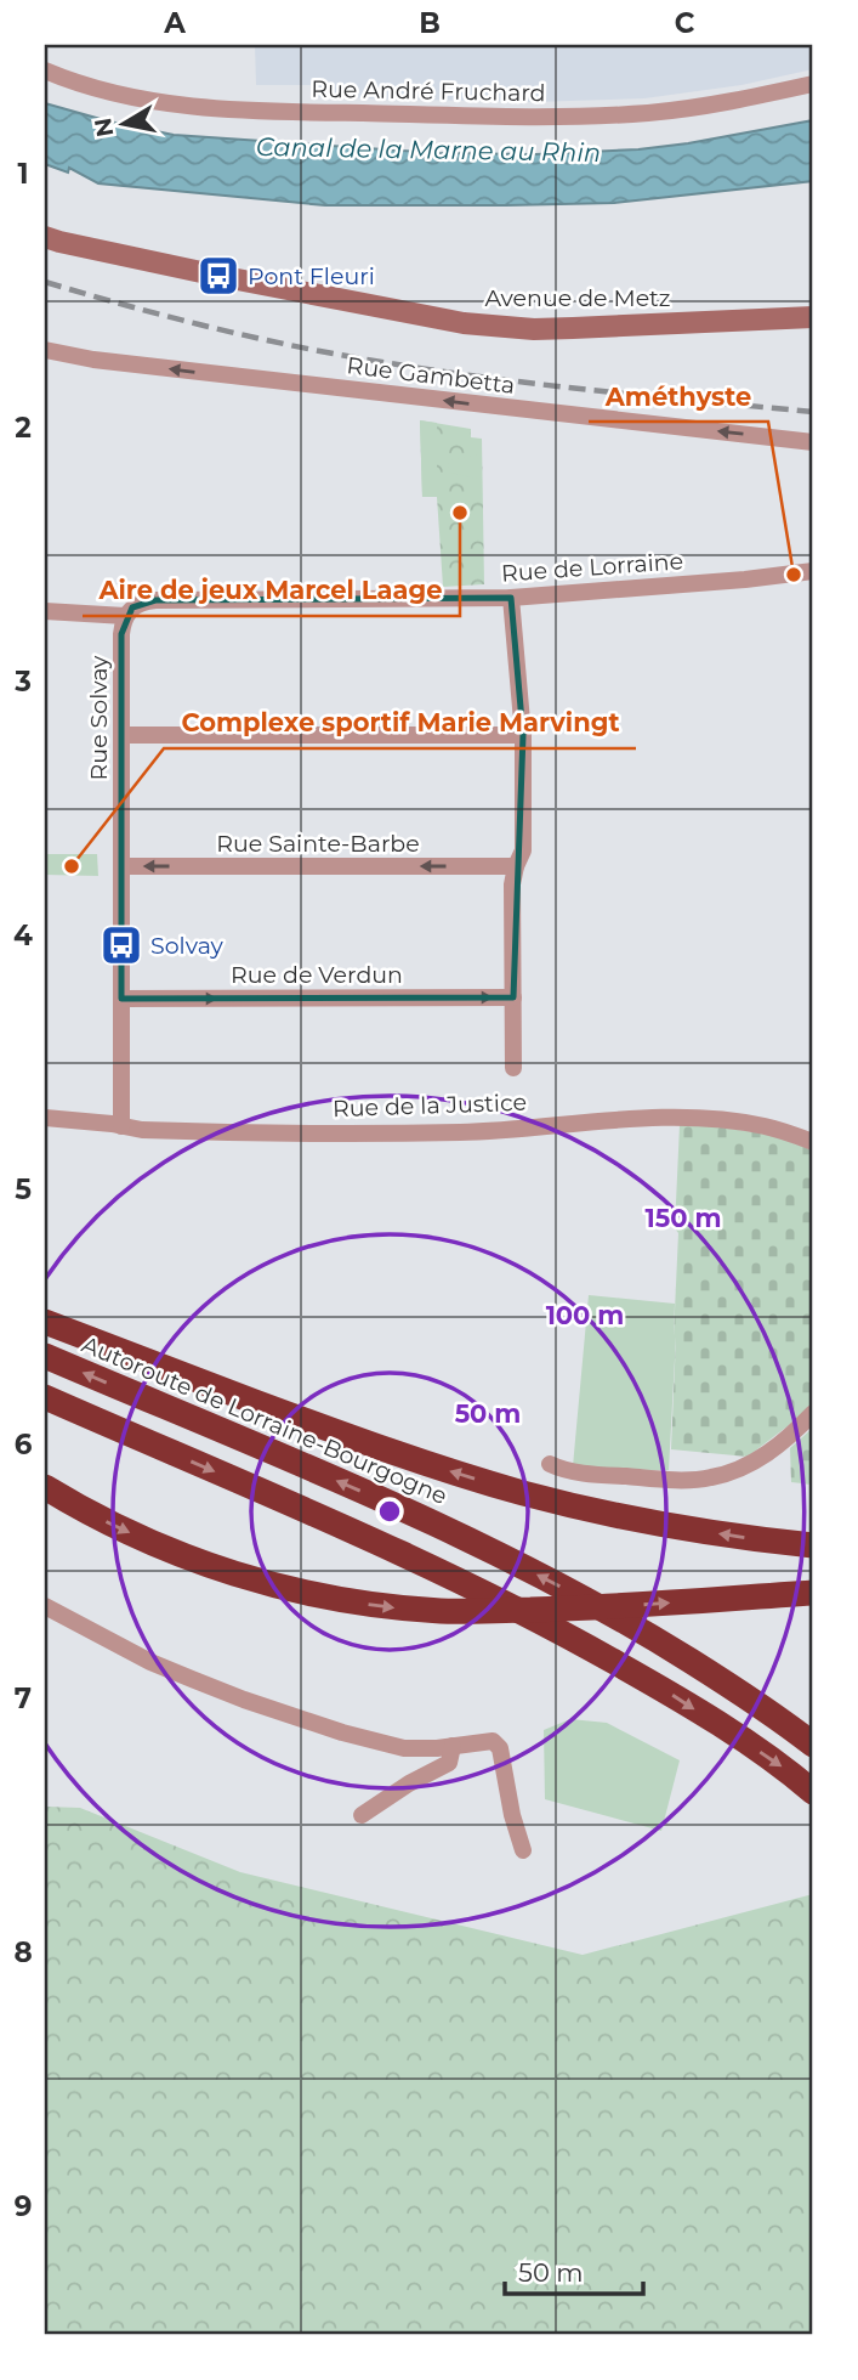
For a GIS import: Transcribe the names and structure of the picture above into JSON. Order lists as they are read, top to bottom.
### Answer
{
  "streets": {
    "highway": ["Autoroute de Lorraine-Bourgogne"],
    "main road": ["Avenue de Metz"],
    "street": [
      "Rue André Fruchard",
      "Rue Gambetta",
      "Rue de Lorraine",
      "Rue Solvay",
      "Rue Sainte-Barbe",
      "Rue de Verdun",
      "Rue de la Justice"
    ]
  },
  "crossings": [
    ["Rue de Lorraine", "Rue Solvay"],
    ["Rue Solvay", "Rue Sainte-Barbe"],
    ["Rue Solvay", "Rue de Verdun"],
    ["Rue Solvay", "Rue de la Justice"]
  ],
  "one_way": ["Rue Gambetta", "Rue de Verdun"],
  "water": ["Canal de la Marne au Rhin"],
  "places": {
    "bus stop": ["Pont Fleuri", "Solvay"],
    "other": ["Aire de jeux Marcel Laage", "Améthyste", "Complexe sportif Marie Marvingt"]
  },
  "scale_bar": "50 m",
  "north": "left",
  "grid": {
    "columns": ["A", "B", "C"],
    "rows": [
      "1",
      "2",
      "3",
      "4",
      "5",
      "6",
      "7",
      "8",
      "9"
    ]
  },
  "rings": ["150 m", "100 m", "50 m"]
}
